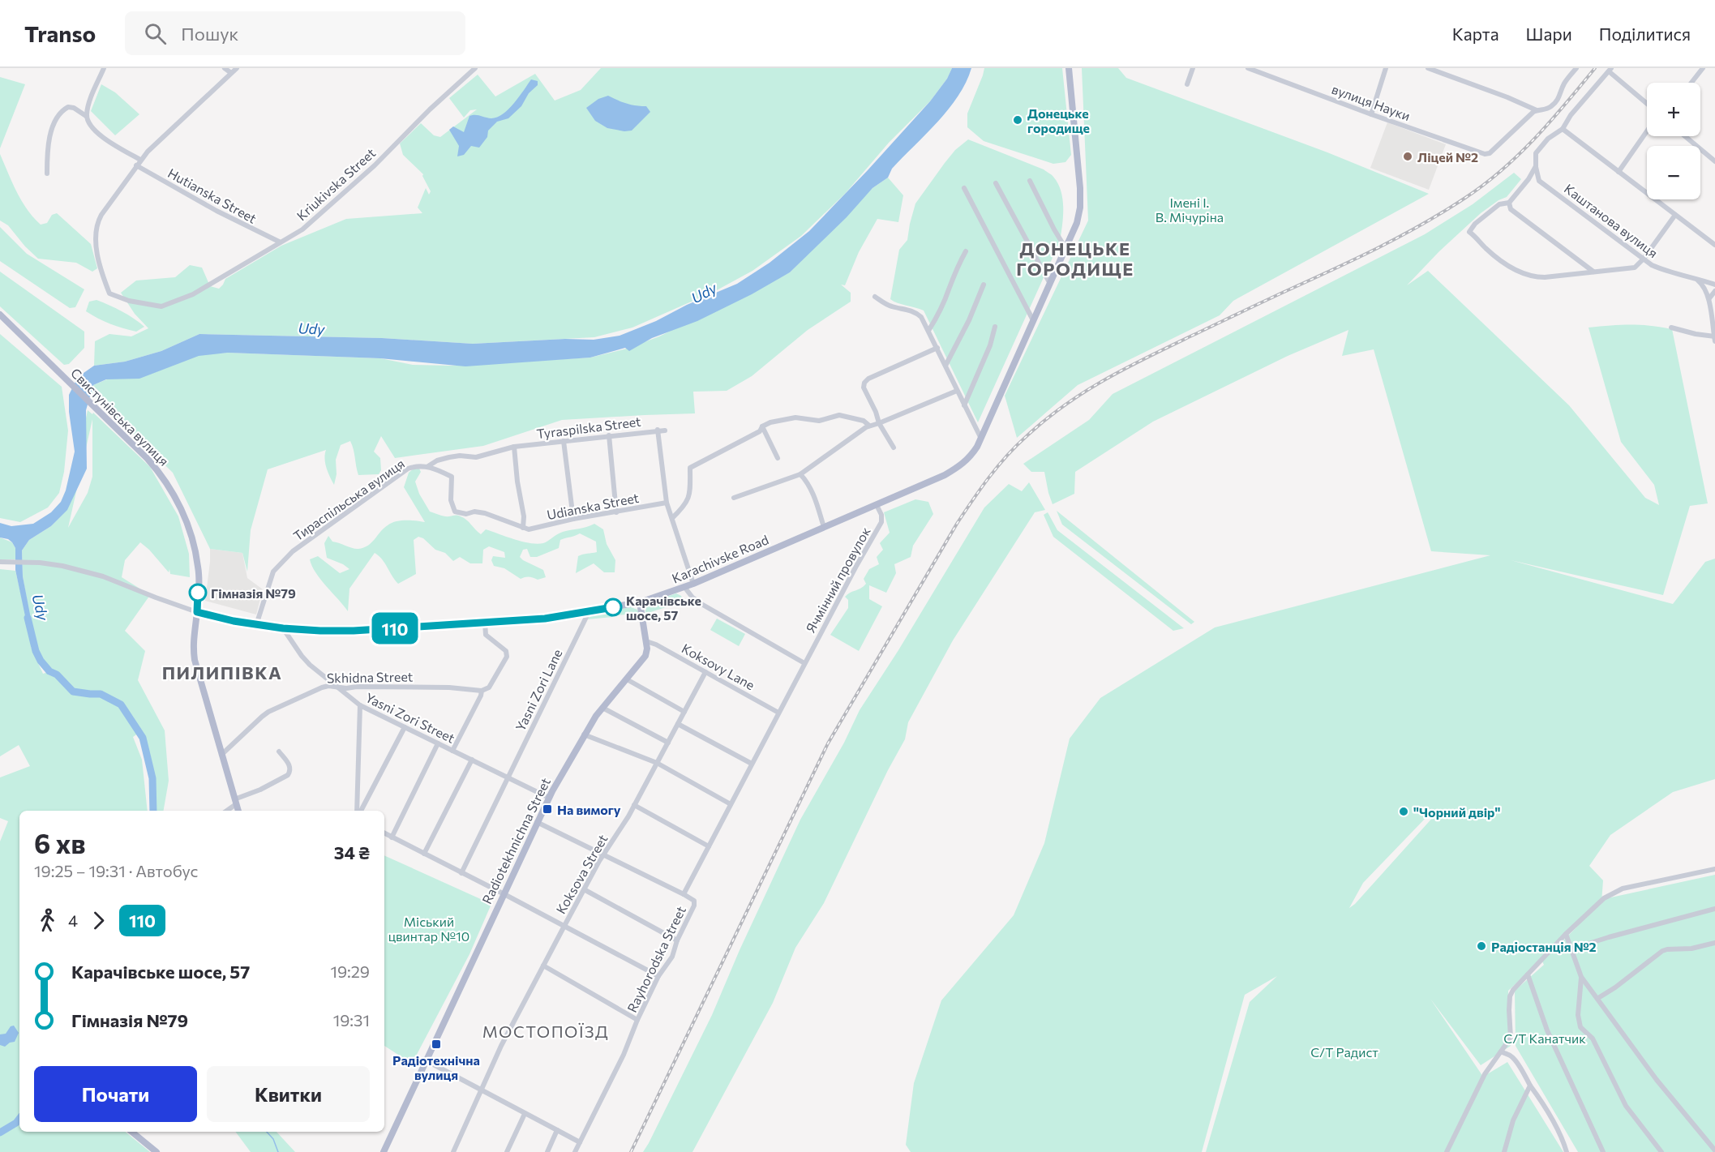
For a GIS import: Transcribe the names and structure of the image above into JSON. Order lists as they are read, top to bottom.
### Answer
{
  "streets": {
    "main road": ["Свистунівська вулиця", "Karachivske Road", "Radiotekhnichna Street"],
    "street": [
      "вулиця Науки",
      "Kriukivska Street",
      "Hutianska Street",
      "Каштанова вулиця",
      "Tyraspilska Street",
      "Тираспільська вулиця",
      "Udianska Street",
      "Ячмінний провулок",
      "Koksovy Lane",
      "Skhidna Street",
      "Yasni Zori Lane",
      "Yasni Zori Street",
      "Koksova Street",
      "Rayhorodska Street"
    ]
  },
  "crossings": [
    ["Kriukivska Street", "Hutianska Street"],
    ["Свистунівська вулиця", "Karachivske Road"],
    ["Свистунівська вулиця", "Skhidna Street"],
    ["Tyraspilska Street", "Тираспільська вулиця"],
    ["Тираспільська вулиця", "Karachivske Road"],
    ["Karachivske Road", "Ячмінний провулок"],
    ["Karachivske Road", "Yasni Zori Lane"],
    ["Karachivske Road", "Yasni Zori Street"],
    ["Karachivske Road", "Radiotekhnichna Street"],
    ["Ячмінний провулок", "Rayhorodska Street"],
    ["Koksovy Lane", "Radiotekhnichna Street"],
    ["Koksovy Lane", "Koksova Street"],
    ["Koksovy Lane", "Rayhorodska Street"],
    ["Skhidna Street", "Yasni Zori Street"],
    ["Yasni Zori Lane", "Yasni Zori Street"],
    ["Yasni Zori Street", "Radiotekhnichna Street"]
  ],
  "districts": ["ДОНЕЦЬКЕ ГОРОДИЩЕ", "ПИЛИПІВКА", "МОСТОПОЇЗД"],
  "water": ["Udy"],
  "parks": [
    "Імені І. В. Мічуріна",
    "Міський цвинтар №10",
    "С/Т Канатчик",
    "С/Т Радист"
  ],
  "places": {
    "other": [
      "Донецьке городище",
      "Ліцей №2",
      "Гімназія №79",
      "Карачівське шосе, 57",
      "\"Чорний двір\"",
      "Радiостанцiя №2"
    ],
    "transit": ["На вимогу", "Радіотехнічна вулиця"]
  },
  "lines": ["bus line 110"],
  "page": {
    "header": "Transo",
    "search": "Пошук",
    "nav": ["Карта", "Шари", "Поділитися"],
    "on_map": "110",
    "map_buttons": ["+", "−"],
    "heading": ["6 хв", "19:25 – 19:31 · Автобус", "34 ₴"],
    "legs": ["4", "110"],
    "list": [
      {
        "name": "Карачівське шосе, 57",
        "value": "19:29"
      },
      {
        "name": "Гімназія №79",
        "value": "19:31"
      }
    ],
    "buttons": ["Почати", "Квитки"]
  }
}
